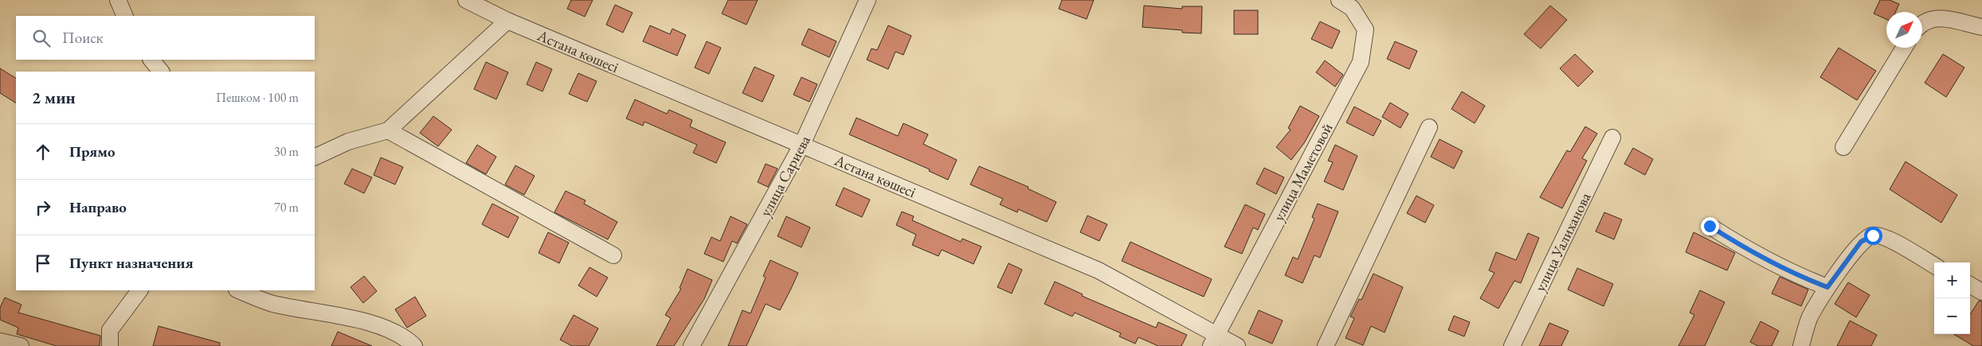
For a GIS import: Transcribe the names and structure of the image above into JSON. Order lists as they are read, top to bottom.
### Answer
{
  "streets": {
    "street": [
      "Астана көшесі",
      "улица Маметовой",
      "улица Сариева",
      "улица Уалиханова"
    ]
  },
  "crossings": [
    ["Астана көшесі", "улица Маметовой"],
    ["Астана көшесі", "улица Сариева"]
  ],
  "north": "top right",
  "page": {
    "search": "Поиск",
    "heading": ["2 мин", "Пешком · 100 m"],
    "list": [
      ["Прямо", "30 m"],
      ["Направо", "70 m"],
      "Пункт назначения"
    ],
    "map_buttons": ["+", "−"]
  }
}
